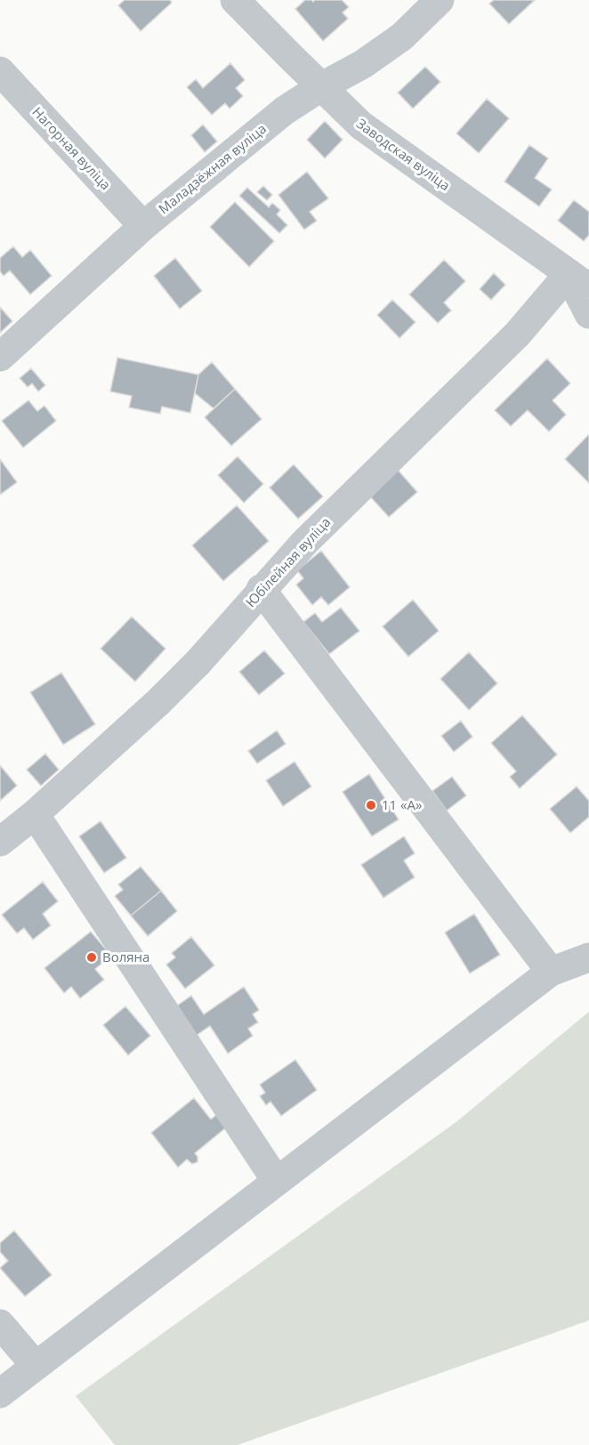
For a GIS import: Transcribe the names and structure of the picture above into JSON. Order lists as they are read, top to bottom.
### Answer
{
  "streets": {
    "street": [
      "Нагорная вуліца",
      "Заводская вуліца",
      "Маладзёжная вуліца",
      "Юбілейная вуліца"
    ]
  },
  "crossings": [
    ["Нагорная вуліца", "Маладзёжная вуліца"],
    ["Заводская вуліца", "Маладзёжная вуліца"],
    ["Заводская вуліца", "Юбілейная вуліца"]
  ],
  "places": ["11 «А»", "Воляна"]
}
